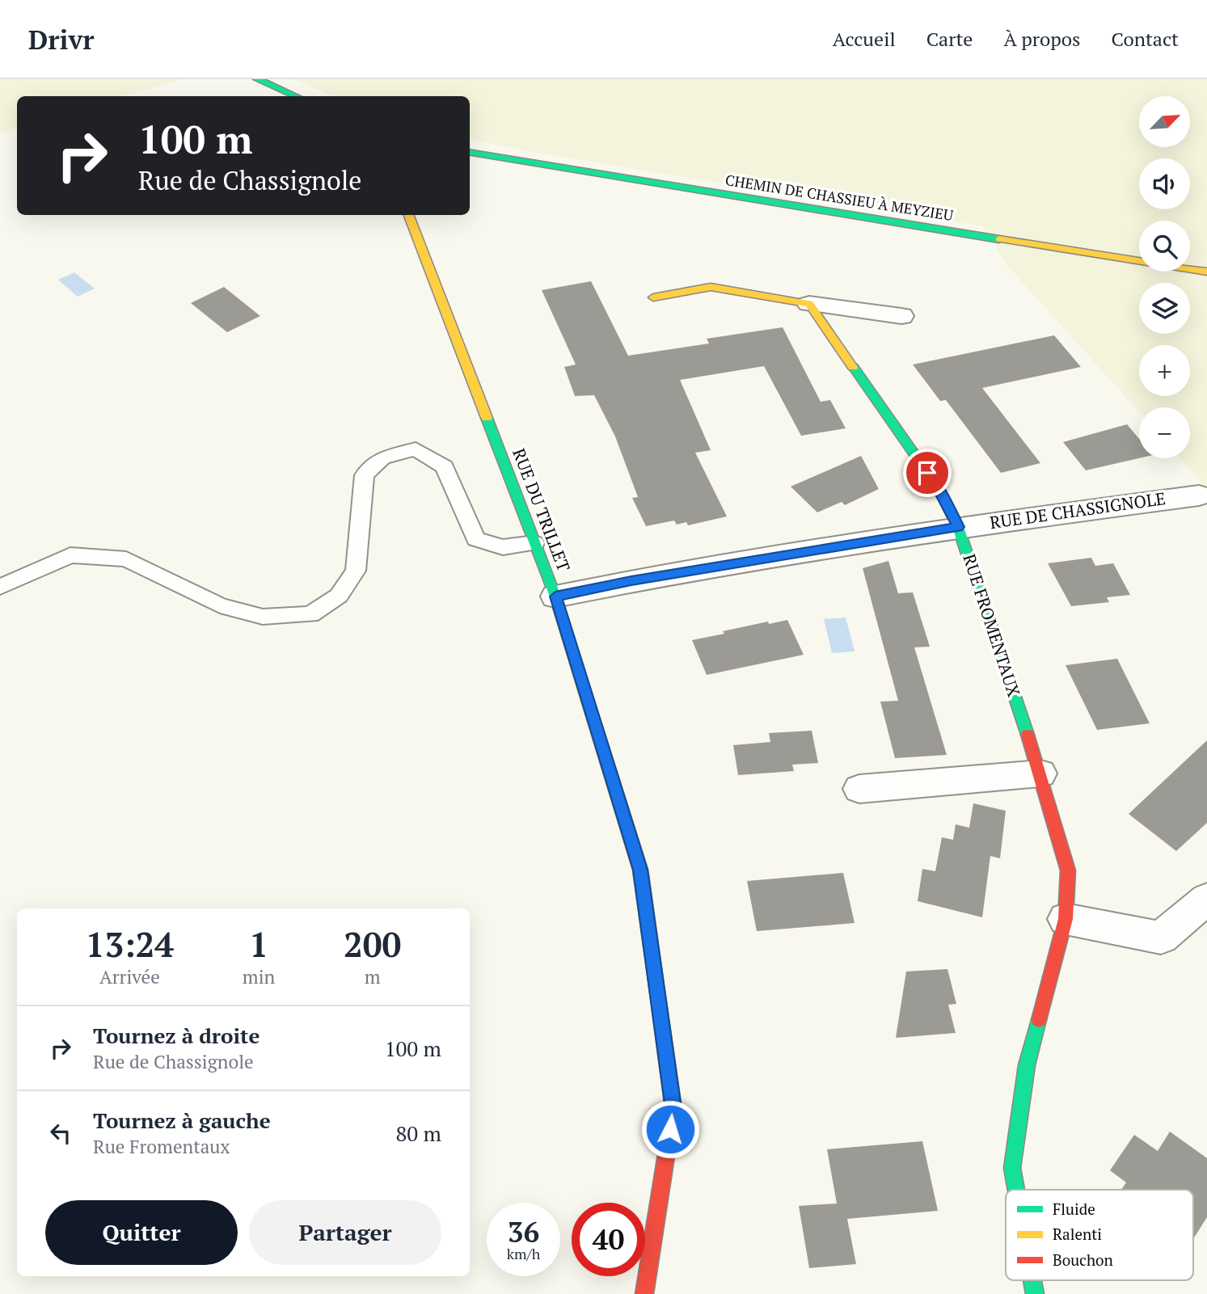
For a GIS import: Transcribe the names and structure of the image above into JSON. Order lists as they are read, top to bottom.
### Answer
{
  "streets": {
    "street": [
      "CHEMIN DE CHASSIEU À MEYZIEU",
      "RUE DU TRILLET",
      "RUE DE CHASSIGNOLE",
      "RUE FROMENTAUX"
    ]
  },
  "crossings": [
    ["RUE DU TRILLET", "RUE DE CHASSIGNOLE"],
    ["RUE DE CHASSIGNOLE", "RUE FROMENTAUX"]
  ],
  "legend": ["Fluide", "Ralenti", "Bouchon"],
  "north": "top right",
  "page": {
    "header": "Drivr",
    "nav": [
      "Accueil",
      "Carte",
      "À propos",
      "Contact"
    ],
    "map_buttons": ["+", "−"],
    "turn": ["100 m", "Rue de Chassignole"],
    "eta": [
      "13:24",
      "Arrivée",
      "1",
      "min",
      "200",
      "m"
    ],
    "list": [
      {
        "name": "Tournez à droite",
        "note": "Rue de Chassignole",
        "value": "100 m"
      },
      {
        "name": "Tournez à gauche",
        "note": "Rue Fromentaux",
        "value": "80 m"
      }
    ],
    "buttons": ["Quitter", "Partager"],
    "speed": "36 km/h",
    "limit": "40"
  }
}
